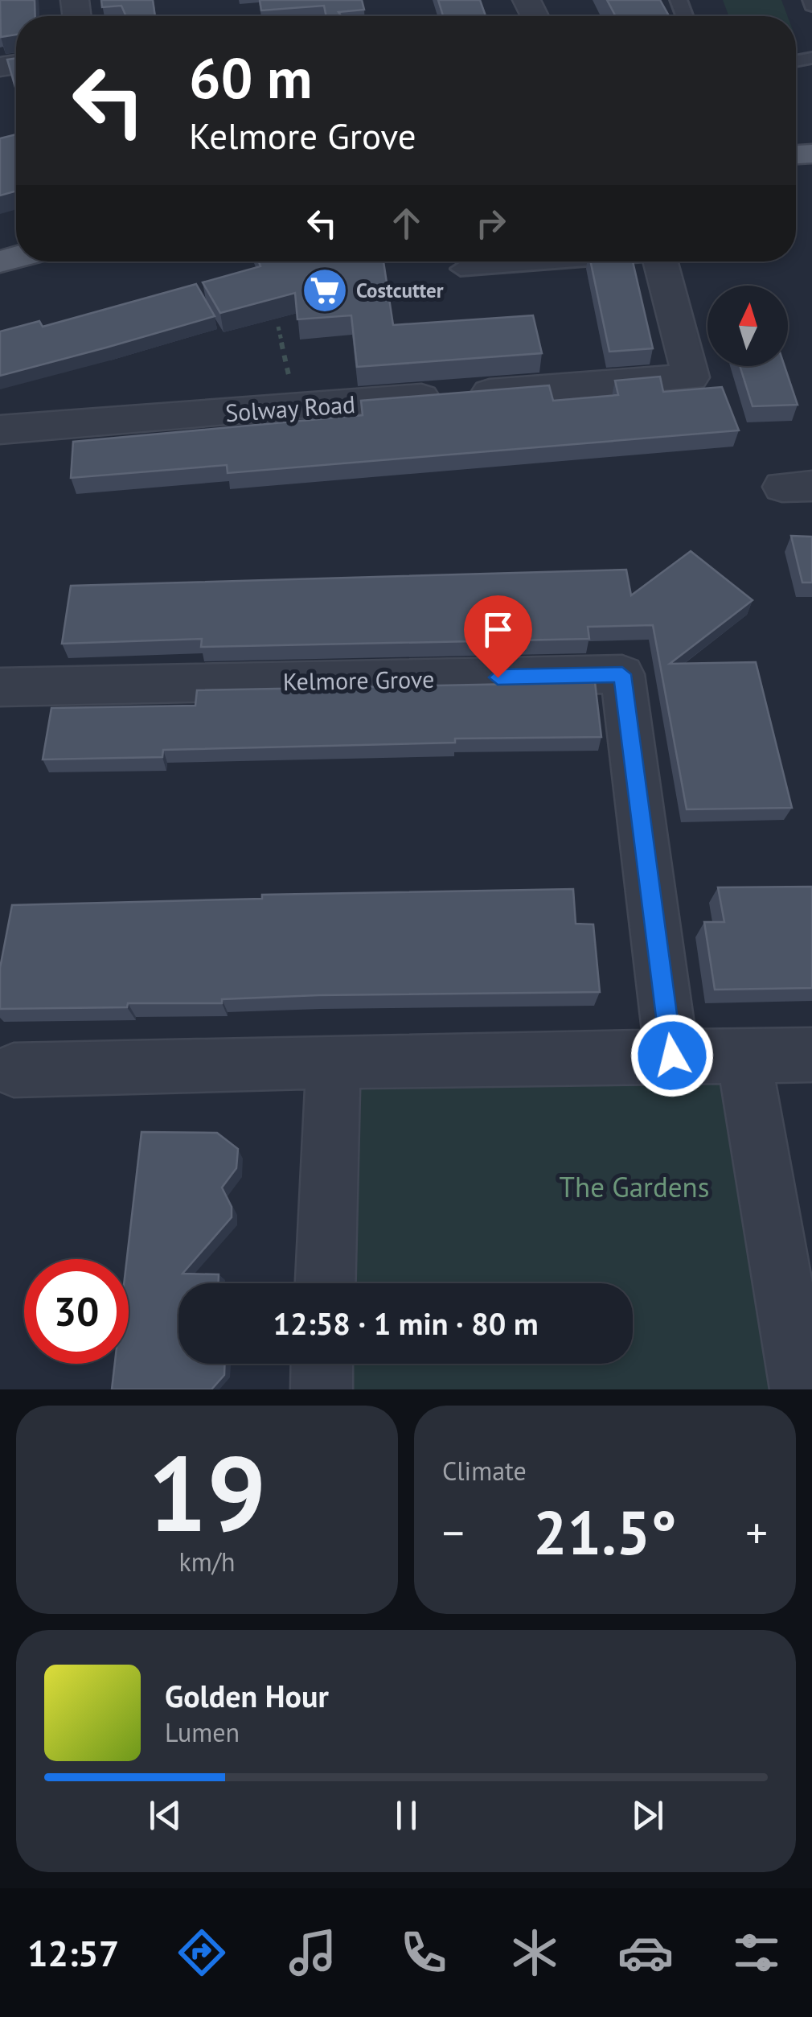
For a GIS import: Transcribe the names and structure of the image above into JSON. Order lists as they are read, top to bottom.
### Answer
{
  "streets": {
    "street": ["Solway Road", "Kelmore Grove"]
  },
  "parks": ["The Gardens"],
  "places": {
    "supermarket": ["Costcutter"]
  },
  "north": "top",
  "page": {
    "turn": ["60 m", "Kelmore Grove"],
    "limit": "30",
    "trip": "12:58 · 1 min · 80 m",
    "tile": [
      ["19", "km/h"],
      "Climate"
    ],
    "heat": ["−", "21.5°", "+"],
    "song": ["Golden Hour", "Lumen"],
    "tabs": "12:57"
  }
}
